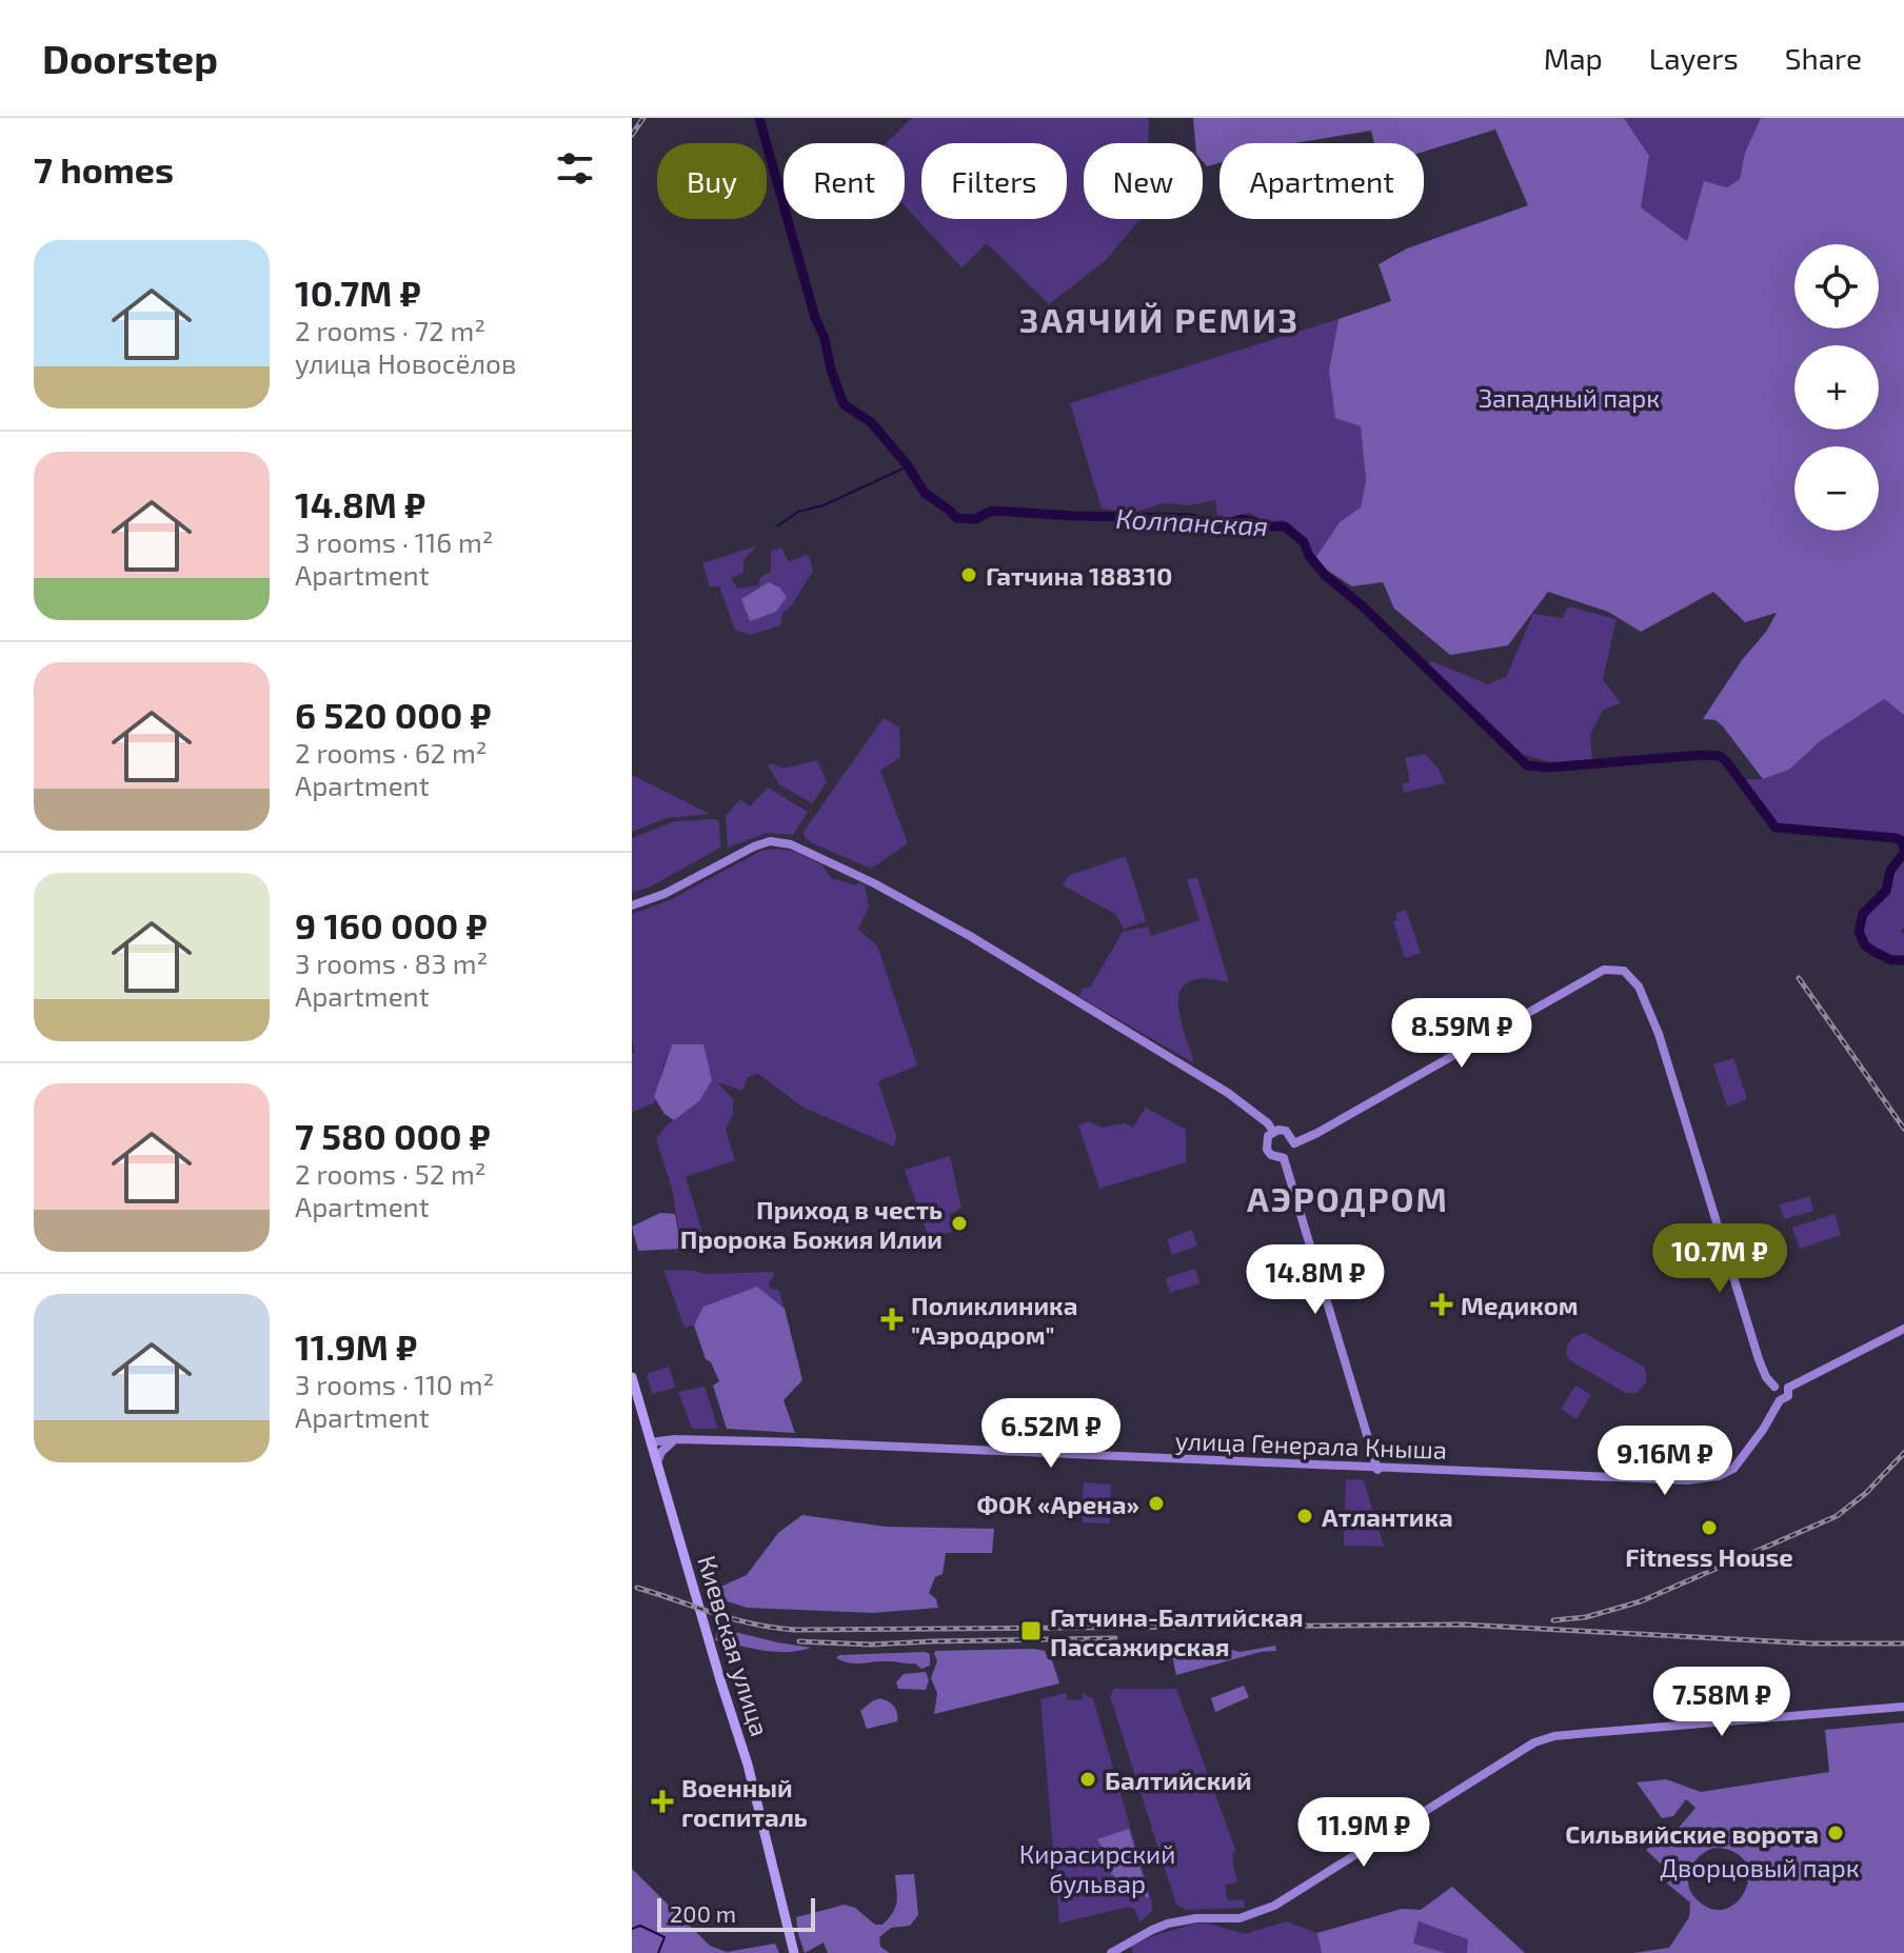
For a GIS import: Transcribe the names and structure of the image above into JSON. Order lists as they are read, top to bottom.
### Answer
{
  "streets": {
    "main road": ["Киевская улица"],
    "street": ["улица Генерала Кныша"]
  },
  "crossings": [
    ["улица Генерала Кныша", "Киевская улица"]
  ],
  "districts": ["ЗАЯЧИЙ РЕМИЗ", "АЭРОДРОМ"],
  "water": ["Колпанская"],
  "parks": ["Западный парк", "Кирасирский бульвар", "Дворцовый парк"],
  "places": {
    "other": [
      "Гатчина 188310",
      "Приход в честь Пророка Божия Илии",
      "ФОК «Арена»",
      "Атлантика",
      "Fitness House",
      "Балтийский",
      "Сильвийские ворота"
    ],
    "health": ["Медиком", "Поликлиника \"Аэродром\"", "Военный госпиталь"],
    "transit": ["Гатчина-Балтийская Пассажирская"]
  },
  "scale_bar": "200 m",
  "page": {
    "header": "Doorstep",
    "nav": ["Map", "Layers", "Share"],
    "heading": "7 homes",
    "chip": [
      "Buy",
      "Rent",
      "Filters",
      "New",
      "Apartment"
    ],
    "list": [
      {
        "name": "10.7M ₽",
        "note": "2 rooms · 72 m² · улица Новосёлов"
      },
      {
        "name": "14.8M ₽",
        "note": "3 rooms · 116 m² · Apartment"
      },
      {
        "name": "6 520 000 ₽",
        "note": "2 rooms · 62 m² · Apartment"
      },
      {
        "name": "9 160 000 ₽",
        "note": "3 rooms · 83 m² · Apartment"
      },
      {
        "name": "7 580 000 ₽",
        "note": "2 rooms · 52 m² · Apartment"
      },
      {
        "name": "11.9M ₽",
        "note": "3 rooms · 110 m² · Apartment"
      }
    ],
    "map_buttons": ["+", "−"],
    "price": [
      "8.59M ₽",
      "10.7M ₽",
      "14.8M ₽",
      "6.52M ₽",
      "9.16M ₽",
      "7.58M ₽",
      "11.9M ₽"
    ],
    "scale": "200 m"
  }
}
